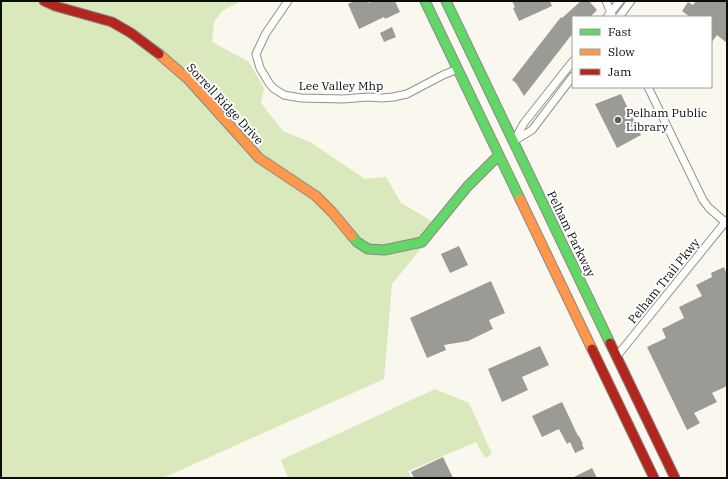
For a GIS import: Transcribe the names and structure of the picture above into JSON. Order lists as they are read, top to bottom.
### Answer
{
  "streets": {
    "main road": ["Sorrell Ridge Drive", "Pelham Parkway"],
    "street": ["Lee Valley Mhp", "Pelham Trail Pkwy"]
  },
  "crossings": [
    ["Lee Valley Mhp", "Pelham Parkway"],
    ["Sorrell Ridge Drive", "Pelham Parkway"],
    ["Pelham Parkway", "Pelham Trail Pkwy"]
  ],
  "places": ["Pelham Public Library"],
  "legend": ["Fast", "Slow", "Jam"]
}
